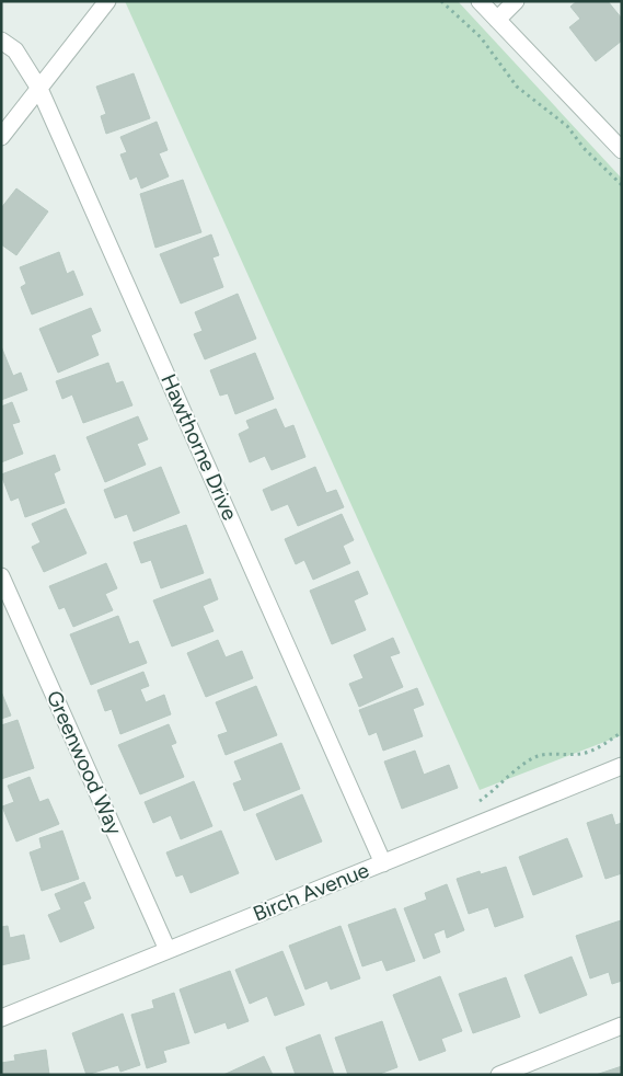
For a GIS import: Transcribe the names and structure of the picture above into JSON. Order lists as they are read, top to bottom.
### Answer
{
  "streets": {
    "street": ["Hawthorne Drive", "Greenwood Way", "Birch Avenue"]
  },
  "crossings": [
    ["Hawthorne Drive", "Birch Avenue"],
    ["Greenwood Way", "Birch Avenue"]
  ]
}
